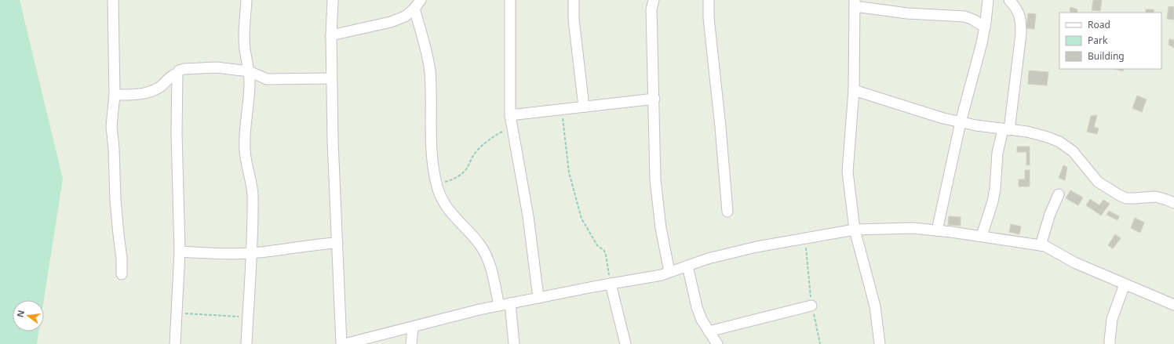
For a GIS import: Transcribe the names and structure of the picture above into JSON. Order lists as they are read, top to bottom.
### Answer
{
  "legend": ["Road", "Park", "Building"],
  "north": "left"
}
